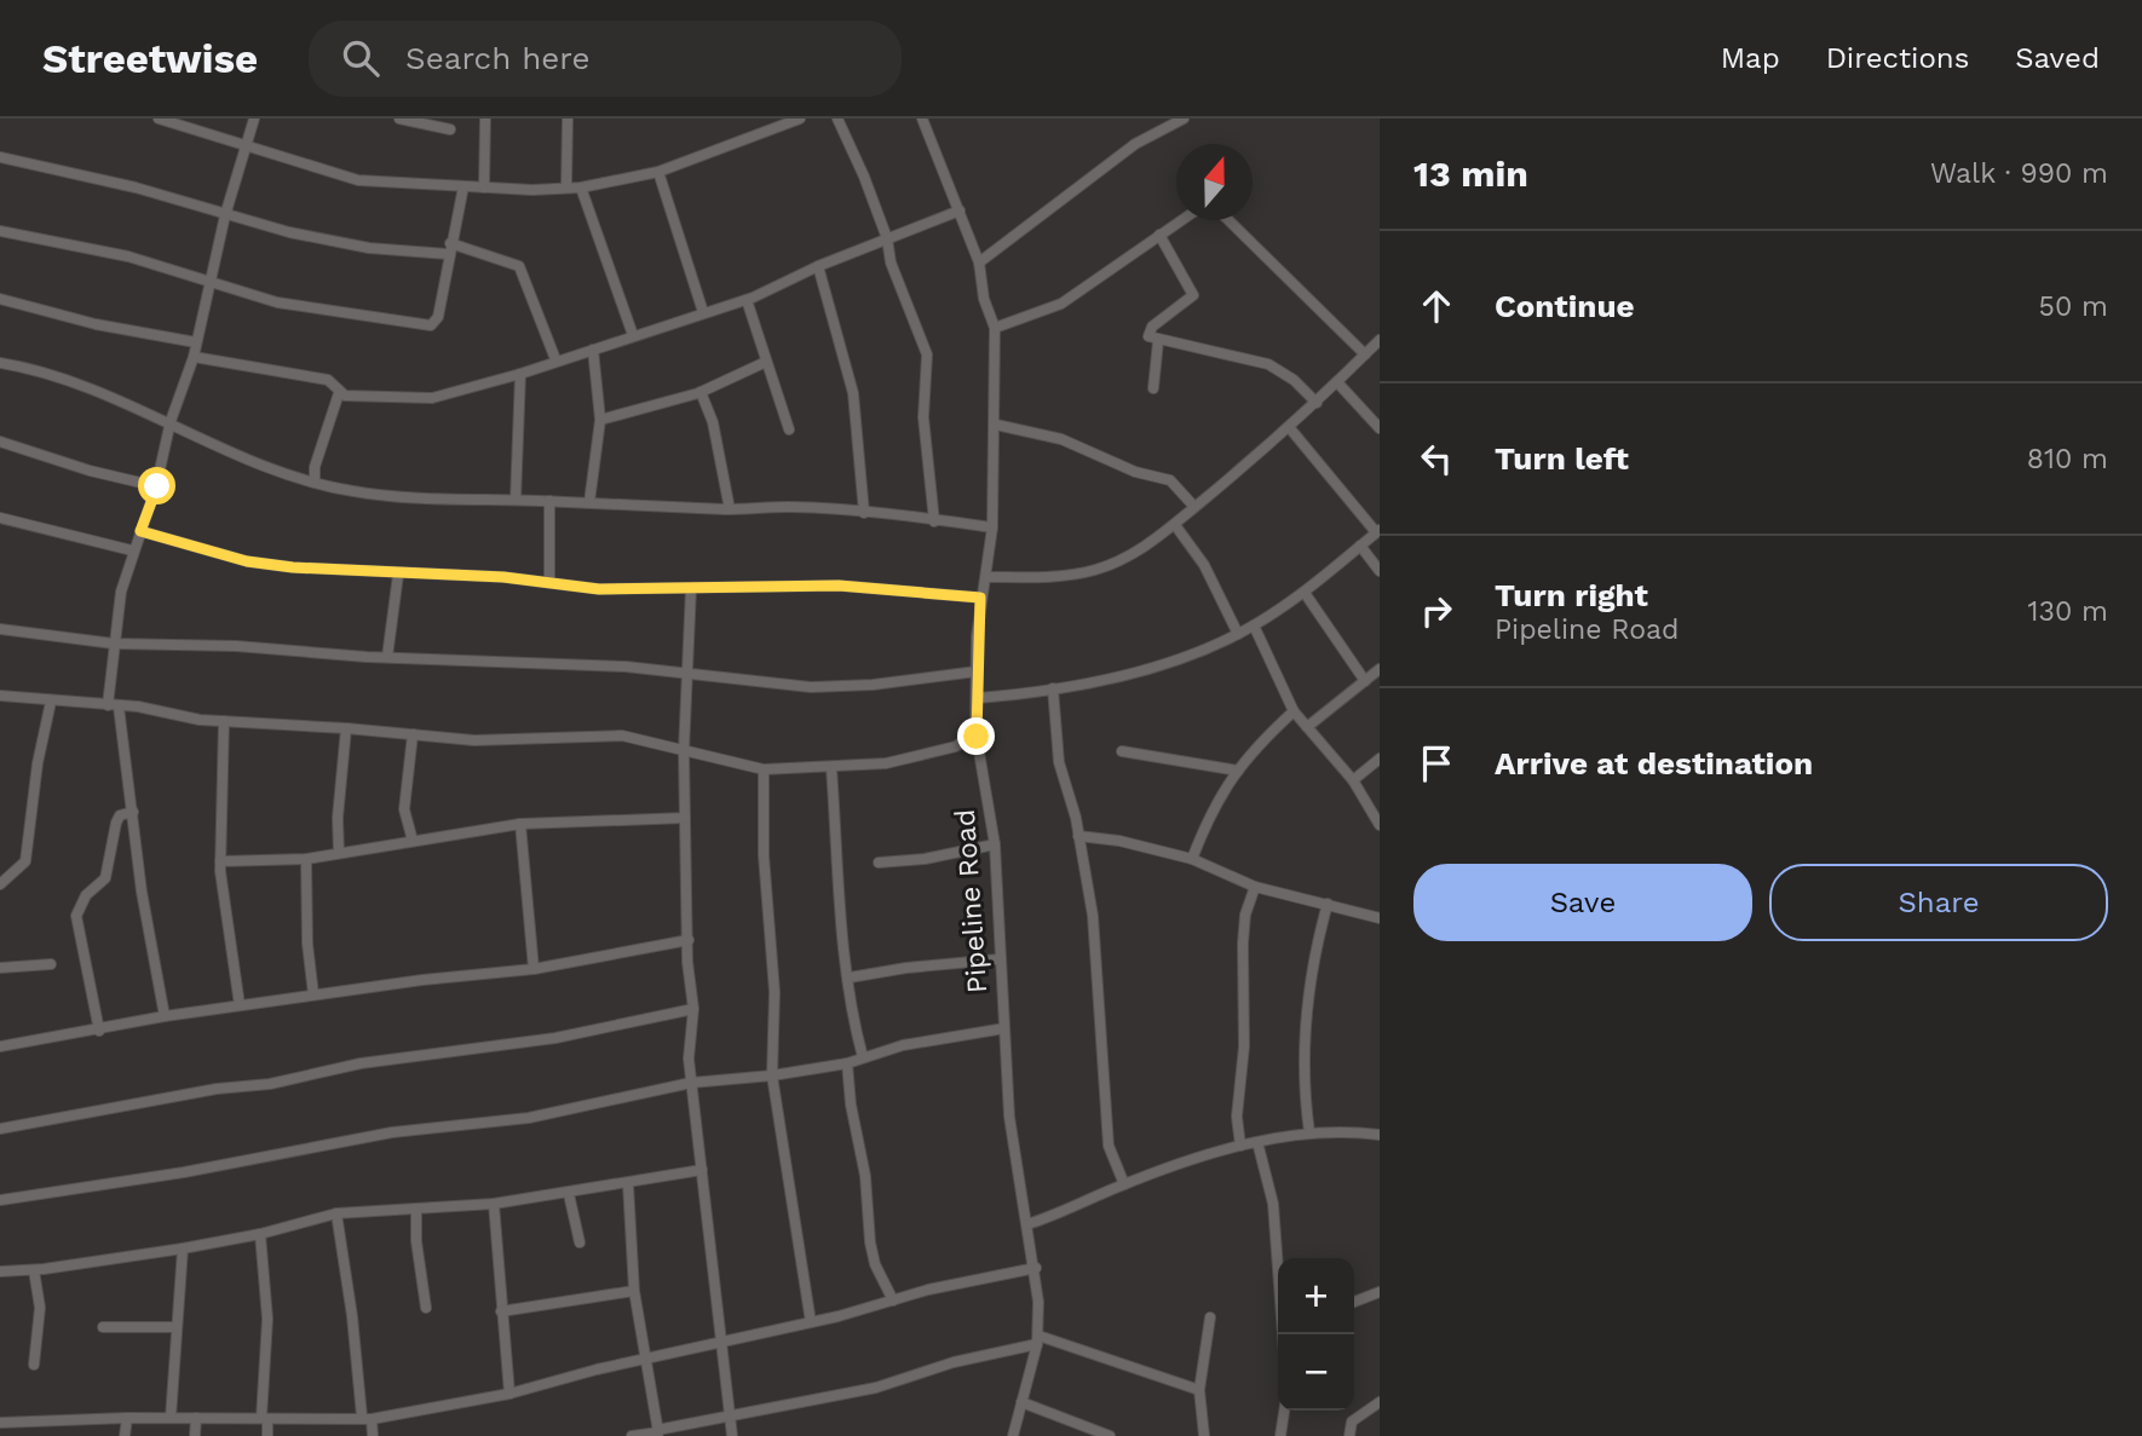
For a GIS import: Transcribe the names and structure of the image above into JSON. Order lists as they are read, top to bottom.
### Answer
{
  "streets": {
    "street": ["Pipeline Road"]
  },
  "north": "top",
  "page": {
    "header": "Streetwise",
    "search": "Search here",
    "nav": ["Map", "Directions", "Saved"],
    "heading": ["13 min", "Walk · 990 m"],
    "list": [
      ["Continue", "50 m"],
      ["Turn left", "810 m"],
      ["Turn right", "Pipeline Road", "130 m"],
      "Arrive at destination"
    ],
    "buttons": ["Save", "Share"],
    "map_buttons": ["+", "−"]
  }
}
